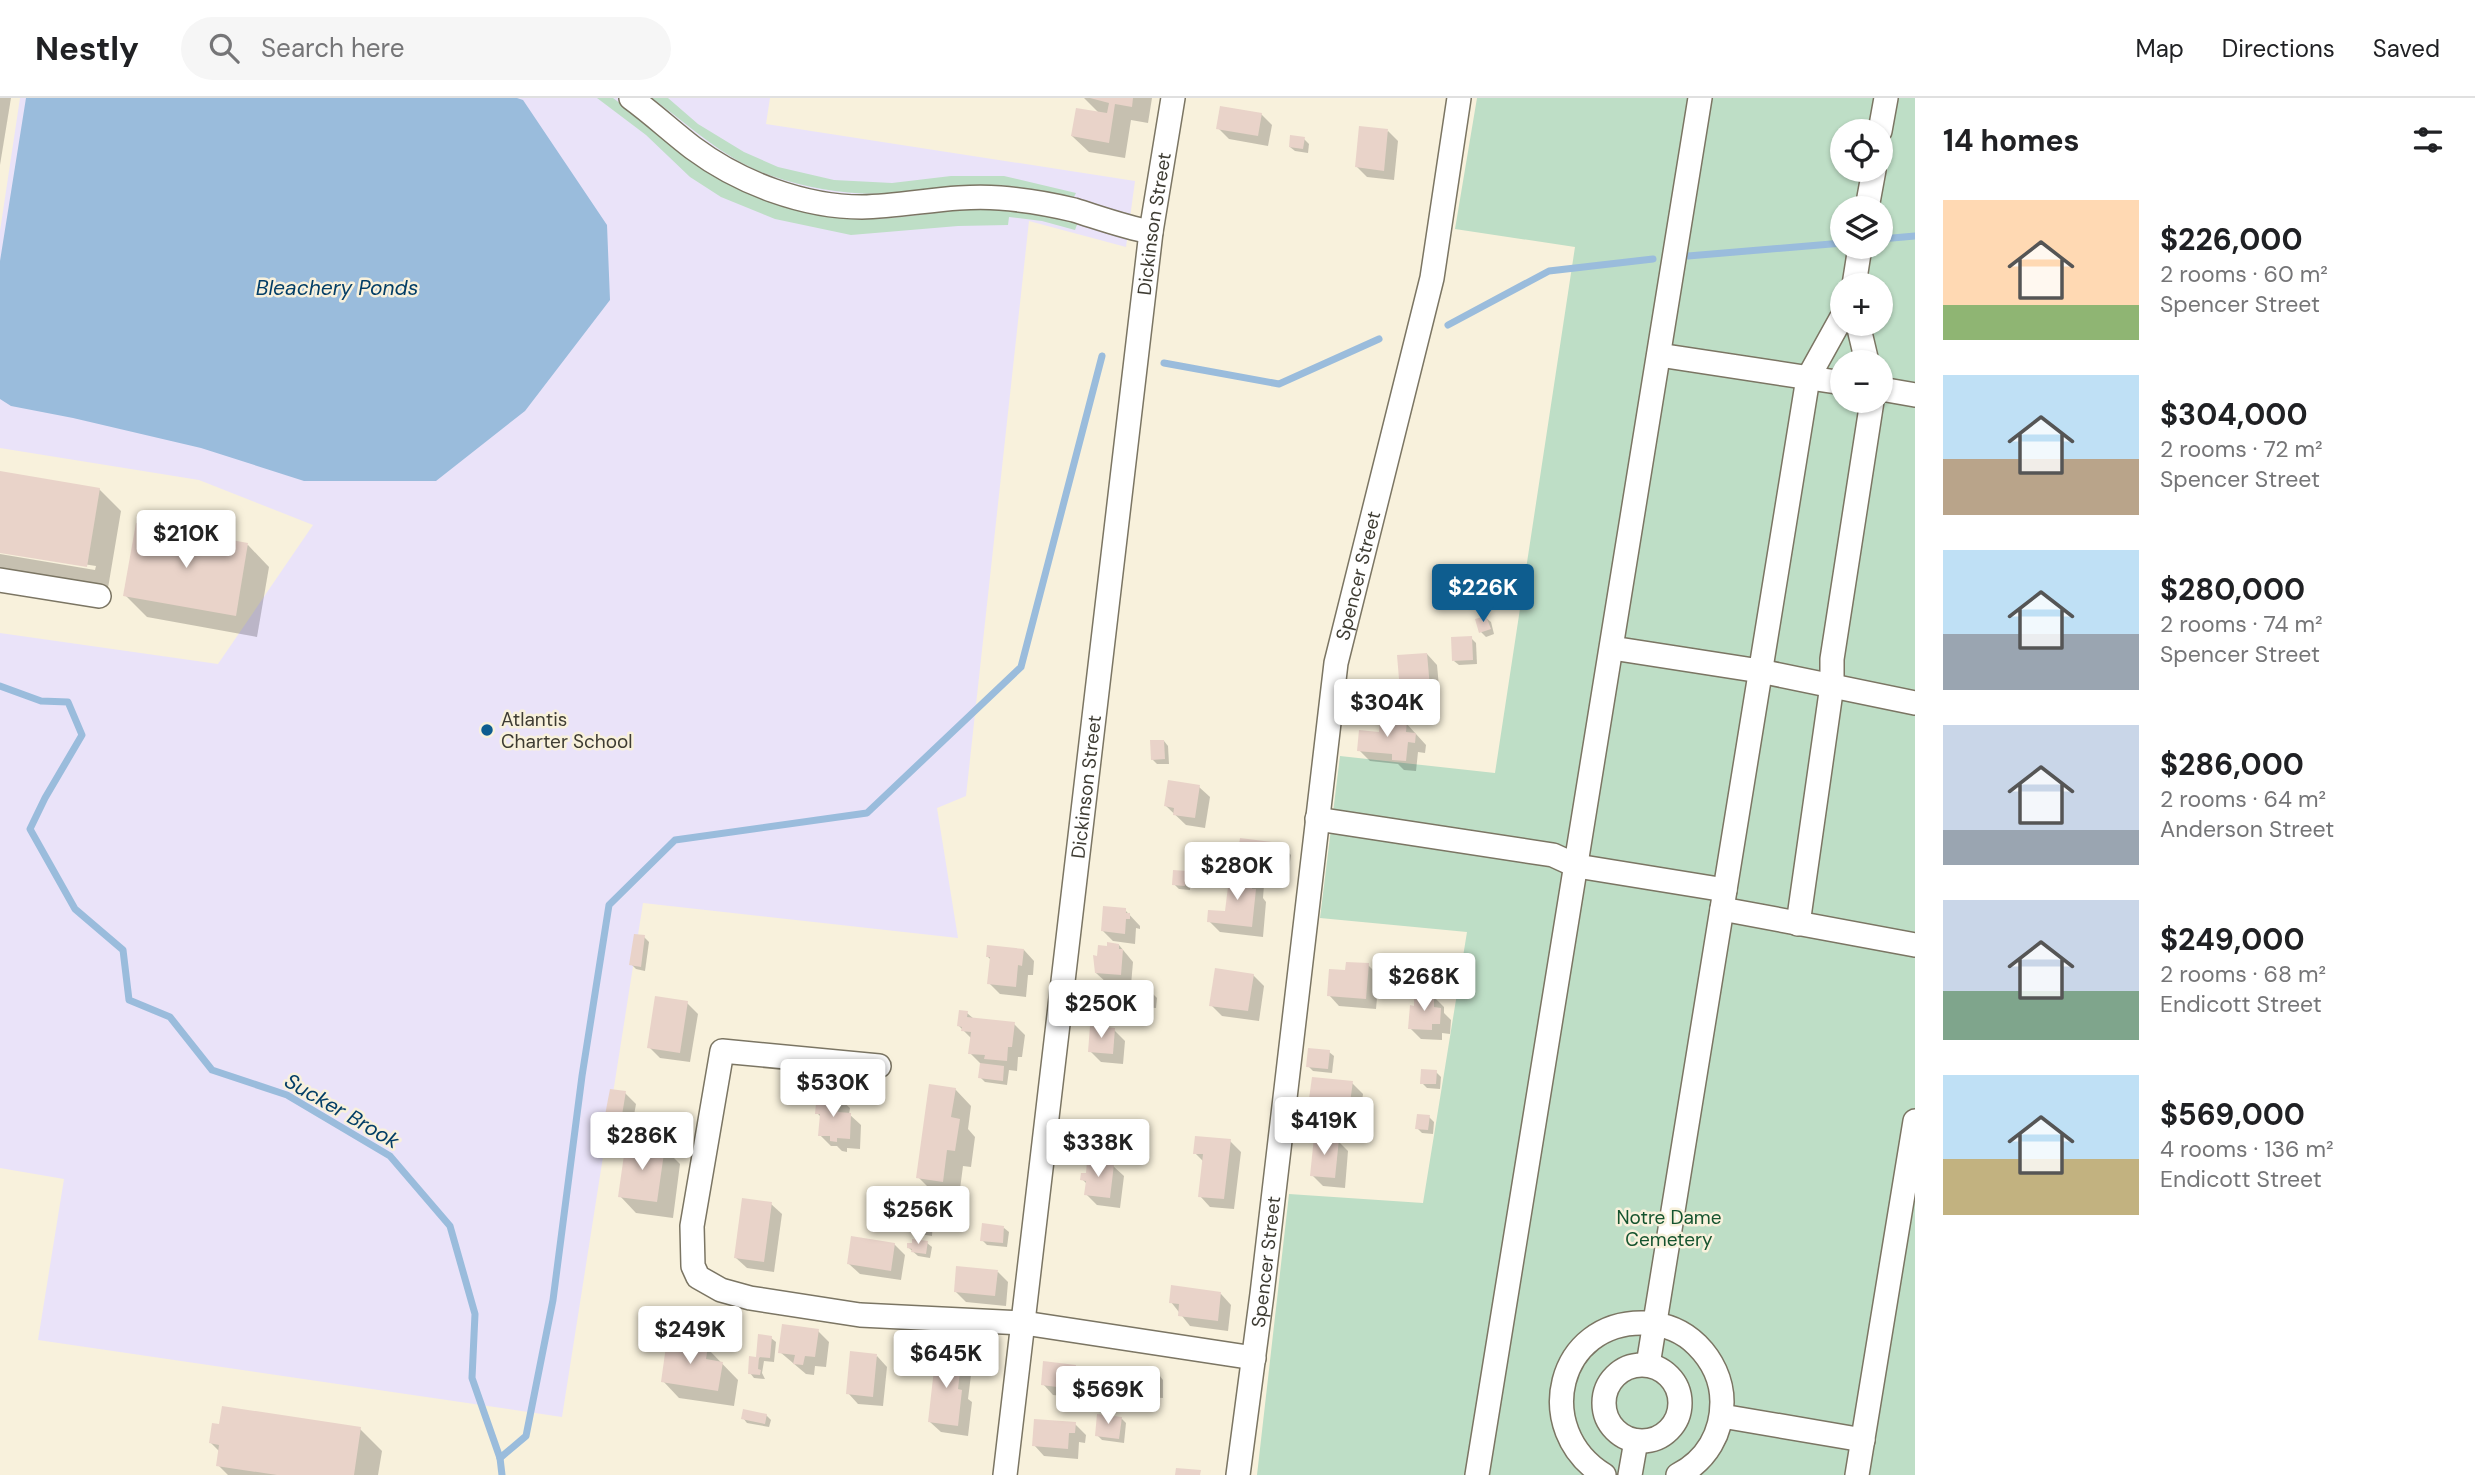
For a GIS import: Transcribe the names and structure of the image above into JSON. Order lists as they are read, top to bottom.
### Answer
{
  "streets": {
    "street": ["Dickinson Street", "Spencer Street"]
  },
  "water": ["Bleachery Ponds", "Sucker Brook"],
  "parks": ["Notre Dame Cemetery"],
  "places": ["Atlantis Charter School"],
  "page": {
    "header": "Nestly",
    "search": "Search here",
    "nav": ["Map", "Directions", "Saved"],
    "heading": "14 homes",
    "map_buttons": ["+", "−"],
    "list": [
      {
        "name": "$226,000",
        "note": "2 rooms · 60 m² · Spencer Street"
      },
      {
        "name": "$304,000",
        "note": "2 rooms · 72 m² · Spencer Street"
      },
      {
        "name": "$280,000",
        "note": "2 rooms · 74 m² · Spencer Street"
      },
      {
        "name": "$286,000",
        "note": "2 rooms · 64 m² · Anderson Street"
      },
      {
        "name": "$249,000",
        "note": "2 rooms · 68 m² · Endicott Street"
      },
      {
        "name": "$569,000",
        "note": "4 rooms · 136 m² · Endicott Street"
      }
    ],
    "price": [
      "$210K",
      "$226K",
      "$304K",
      "$280K",
      "$268K",
      "$250K",
      "$530K",
      "$419K",
      "$286K",
      "$338K",
      "$256K",
      "$249K",
      "$645K",
      "$569K"
    ]
  }
}
